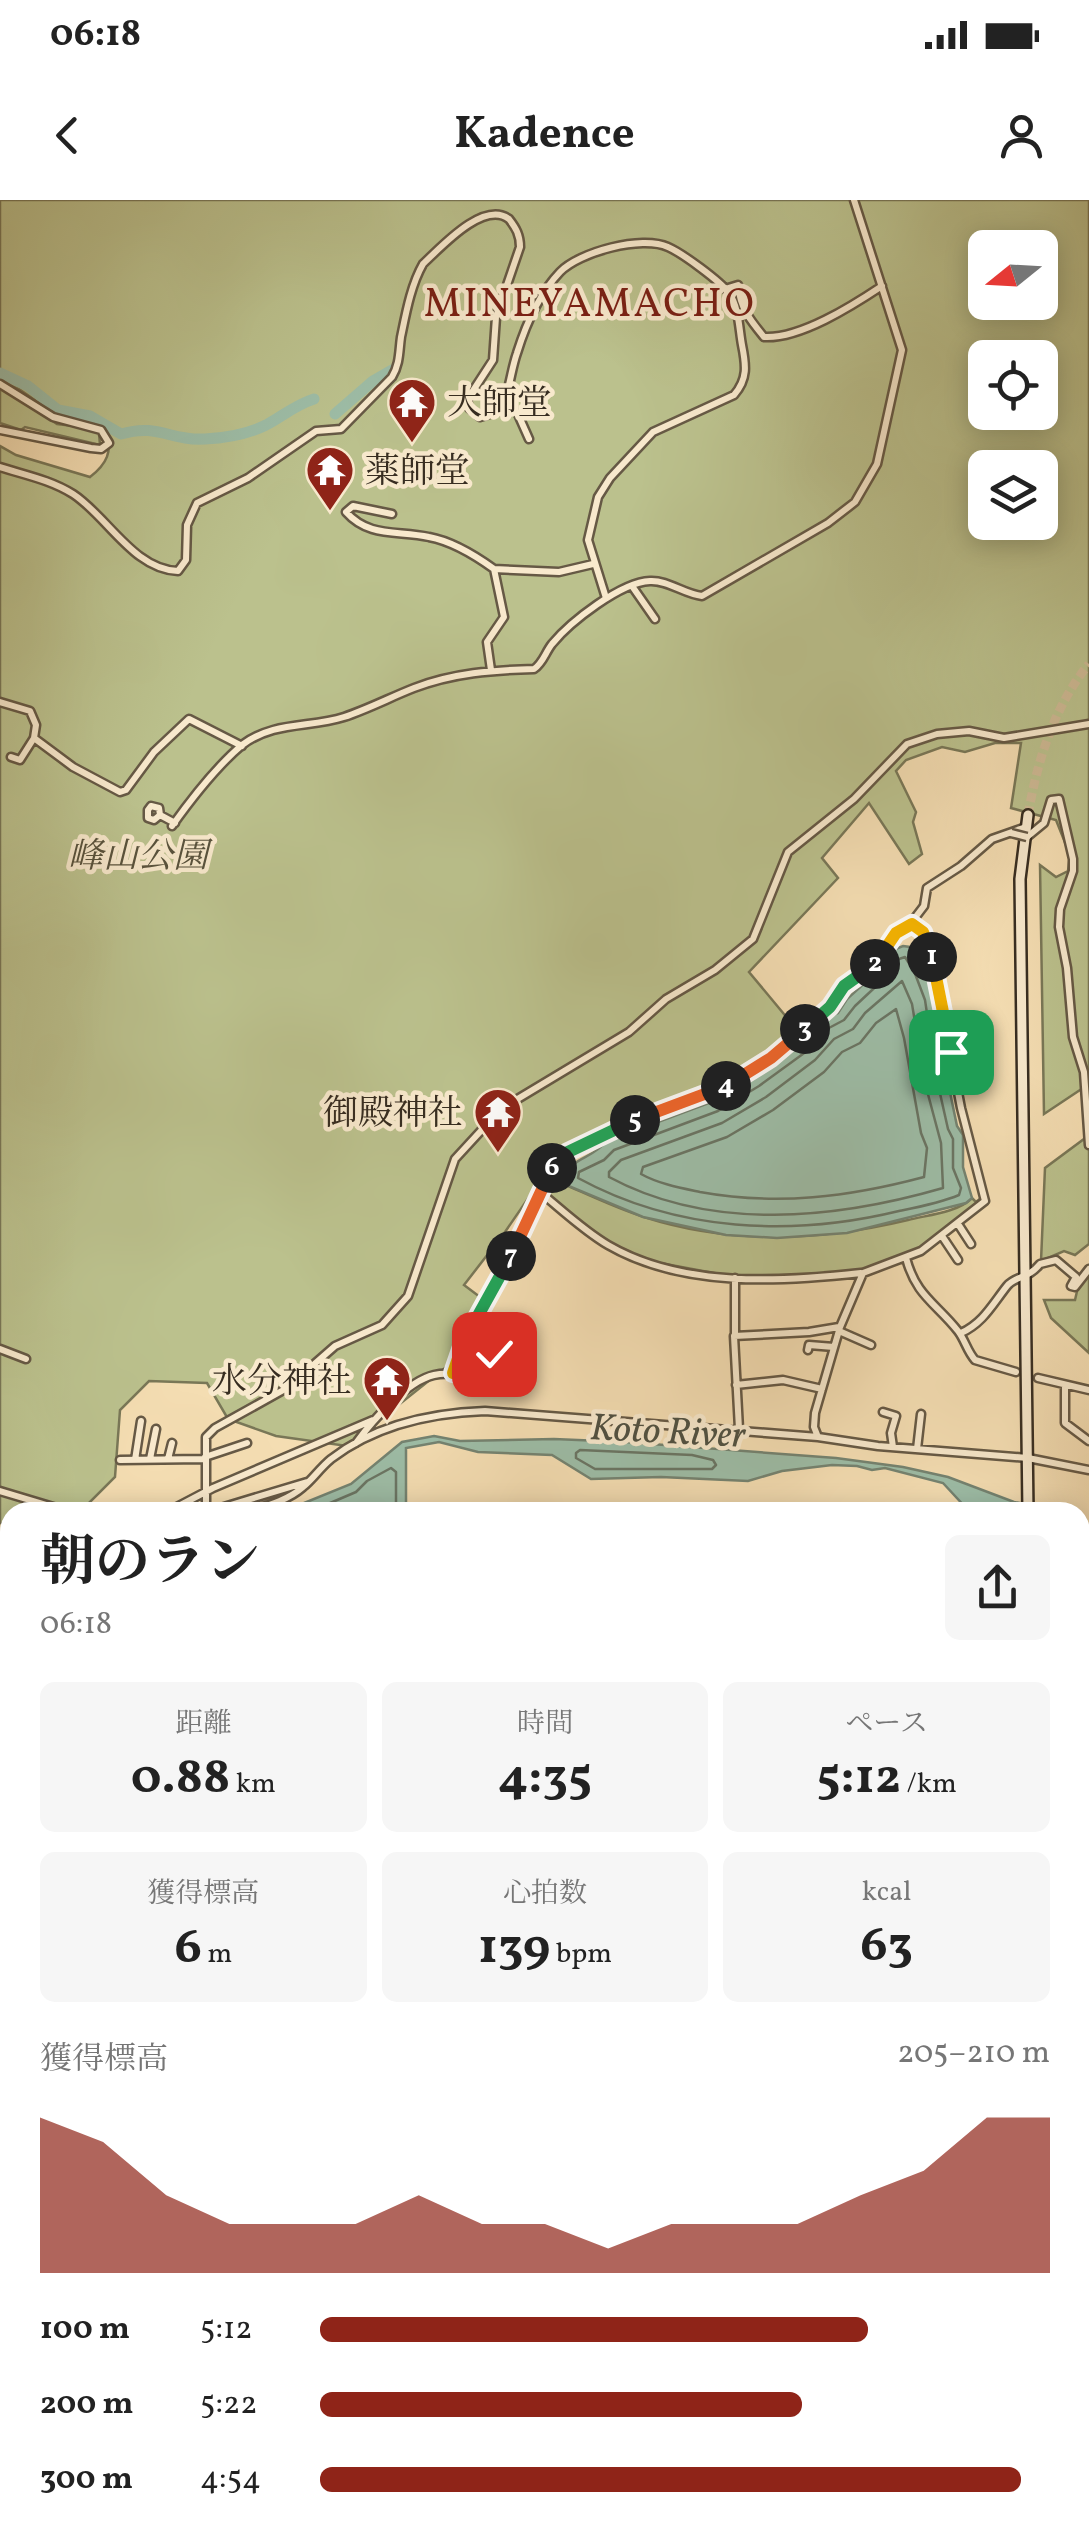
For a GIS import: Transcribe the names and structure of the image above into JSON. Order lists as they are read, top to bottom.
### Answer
{
  "districts": ["MINEYAMACHO"],
  "water": ["Koto River"],
  "parks": ["峰山公園"],
  "places": {
    "temple": [
      "大師堂",
      "薬師堂",
      "御殿神社",
      "水分神社"
    ]
  },
  "north": "left",
  "page": {
    "status": "06:18",
    "header": "Kadence",
    "pins": [
      "1",
      "2",
      "3",
      "4",
      "5",
      "6",
      "7"
    ],
    "heading": ["朝のラン", "06:18"],
    "stats": [
      ["距離", "0.88 km"],
      ["時間", "4:35"],
      ["ペース", "5:12 /km"],
      ["獲得標高", "6 m"],
      ["心拍数", "139 bpm"],
      ["kcal", "63"]
    ],
    "chart": ["獲得標高", "205–210 m"],
    "list": [
      {
        "name": "100 m",
        "note": "5:12"
      },
      {
        "name": "200 m",
        "note": "5:22"
      },
      {
        "name": "300 m",
        "note": "4:54"
      }
    ]
  }
}
